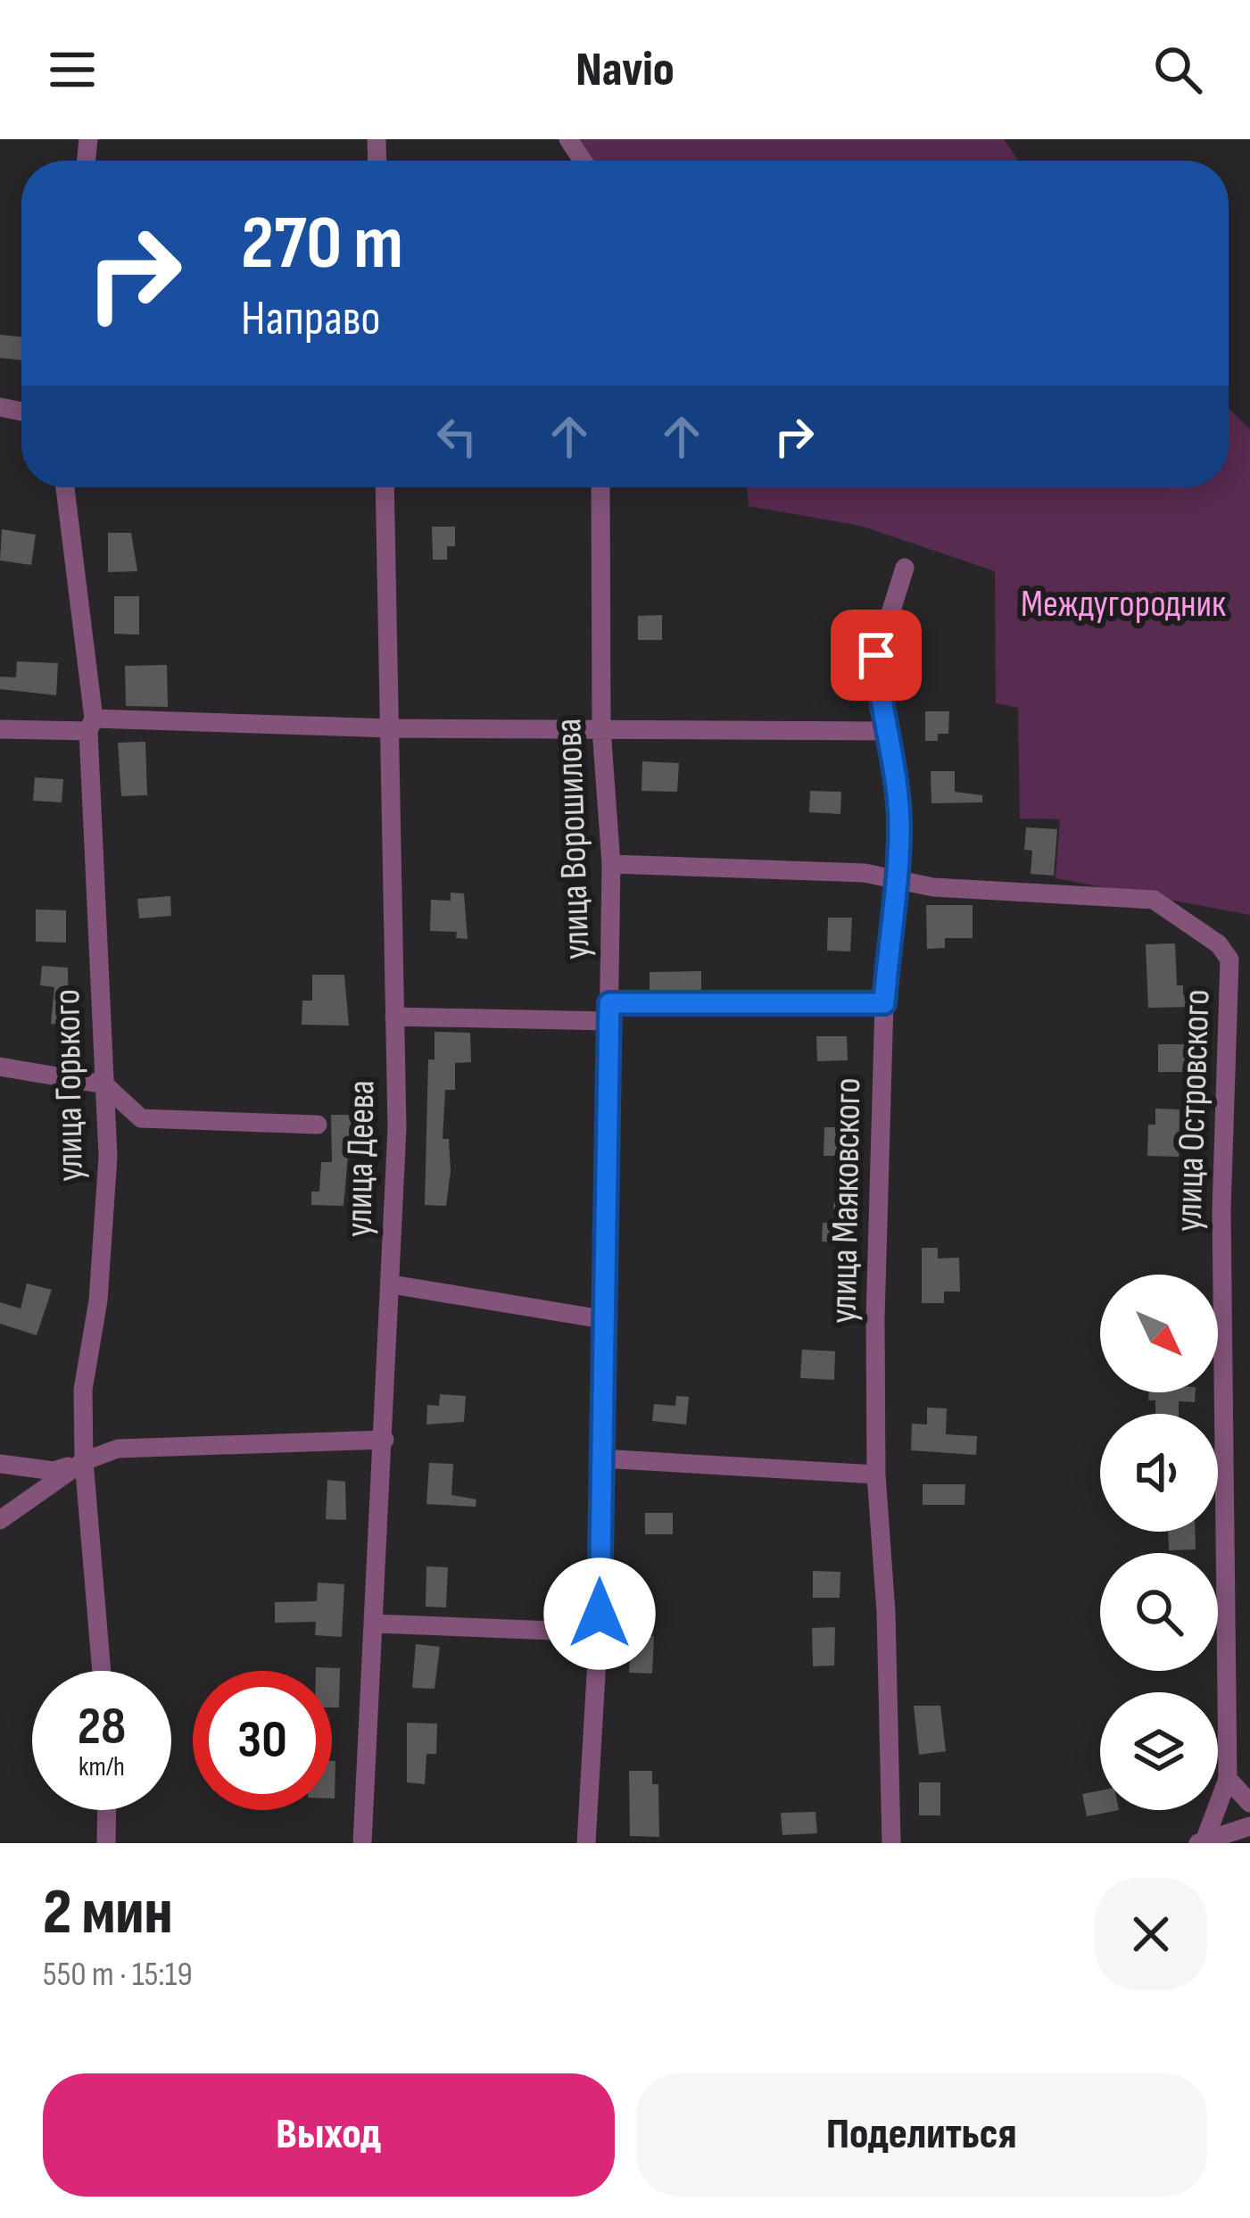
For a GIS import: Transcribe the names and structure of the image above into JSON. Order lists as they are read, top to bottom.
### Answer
{
  "streets": {
    "street": [
      "улица Ворошилова",
      "улица Горького",
      "улица Островского",
      "улица Деева",
      "улица Маяковского"
    ]
  },
  "crossings": [
    ["улица Островского", "улица Маяковского"]
  ],
  "parks": ["Междугородник"],
  "north": "bottom right",
  "page": {
    "header": "Navio",
    "turn": ["270 m", "Направо"],
    "speed": "28 km/h",
    "limit": "30",
    "heading": ["2 мин", "550 m · 15:19"],
    "buttons": ["Выход", "Поделиться"]
  }
}
